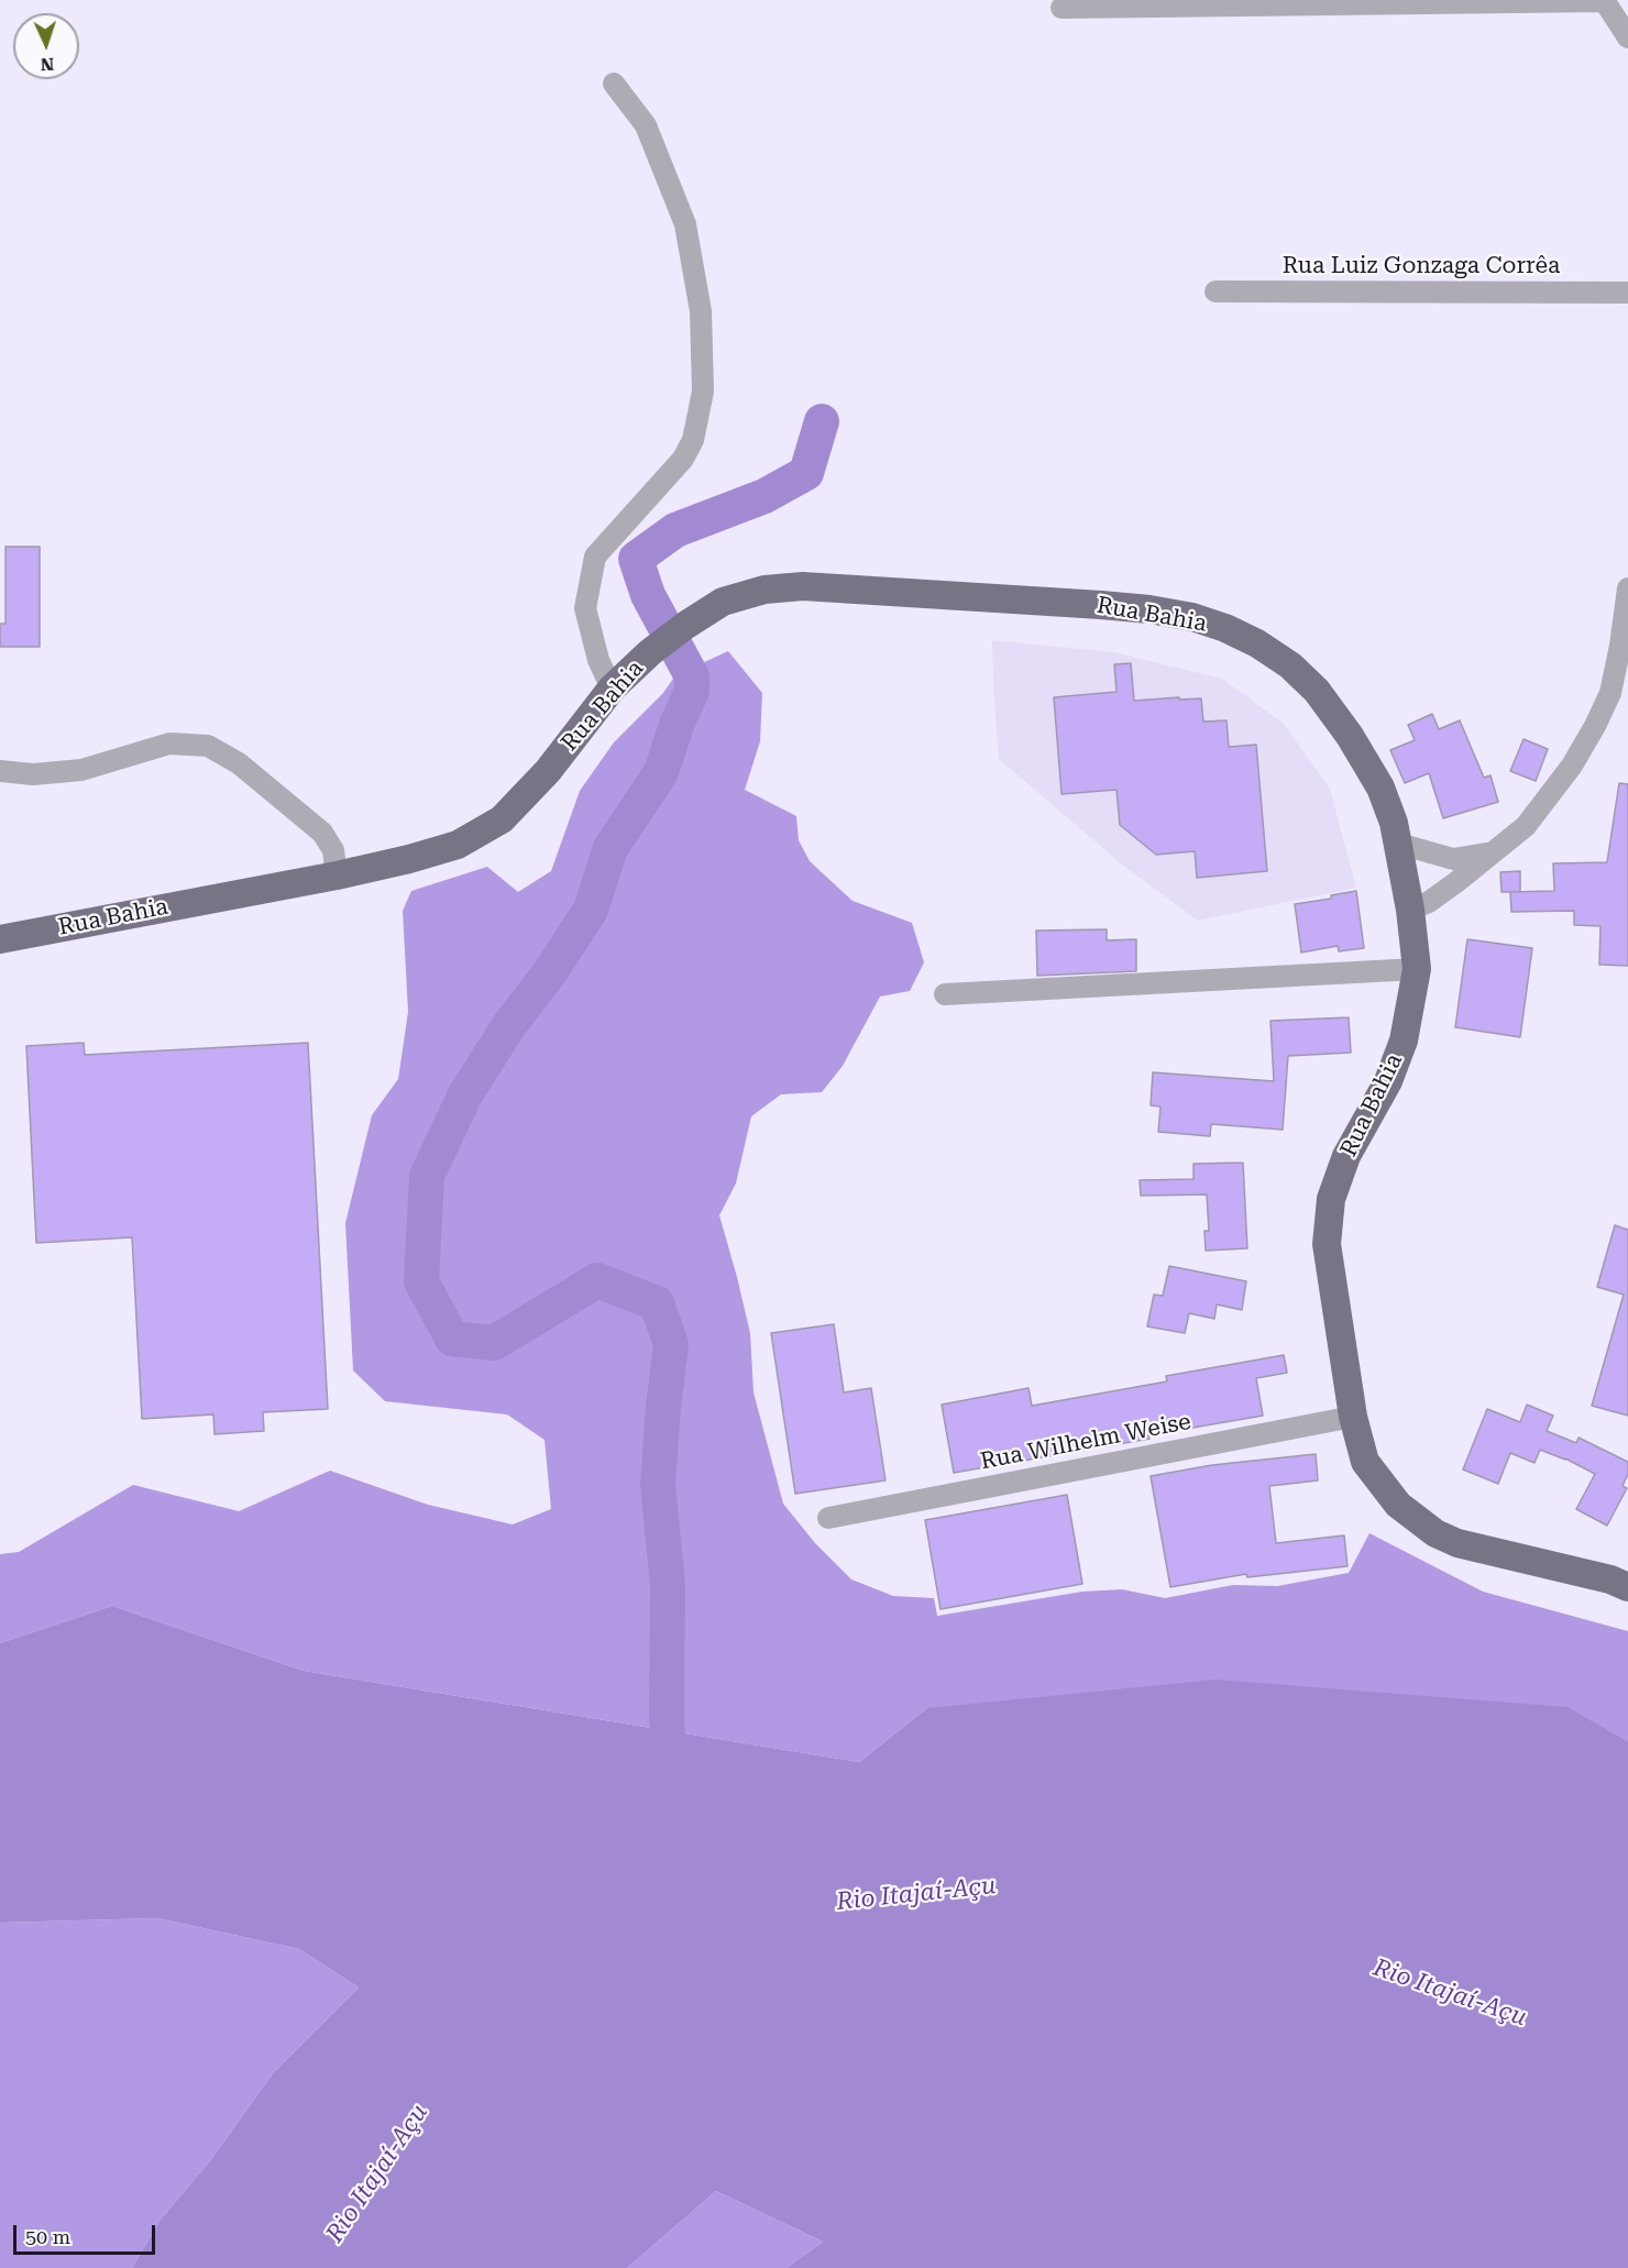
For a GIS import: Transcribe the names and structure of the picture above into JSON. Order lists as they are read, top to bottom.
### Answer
{
  "streets": {
    "main road": ["Rua Bahia"],
    "street": ["Rua Luiz Gonzaga Corrêa", "Rua Wilhelm Weise"]
  },
  "crossings": [
    ["Rua Bahia", "Rua Wilhelm Weise"]
  ],
  "water": ["Rio Itajaí-Açu"],
  "scale_bar": "50 m",
  "north": "bottom"
}
